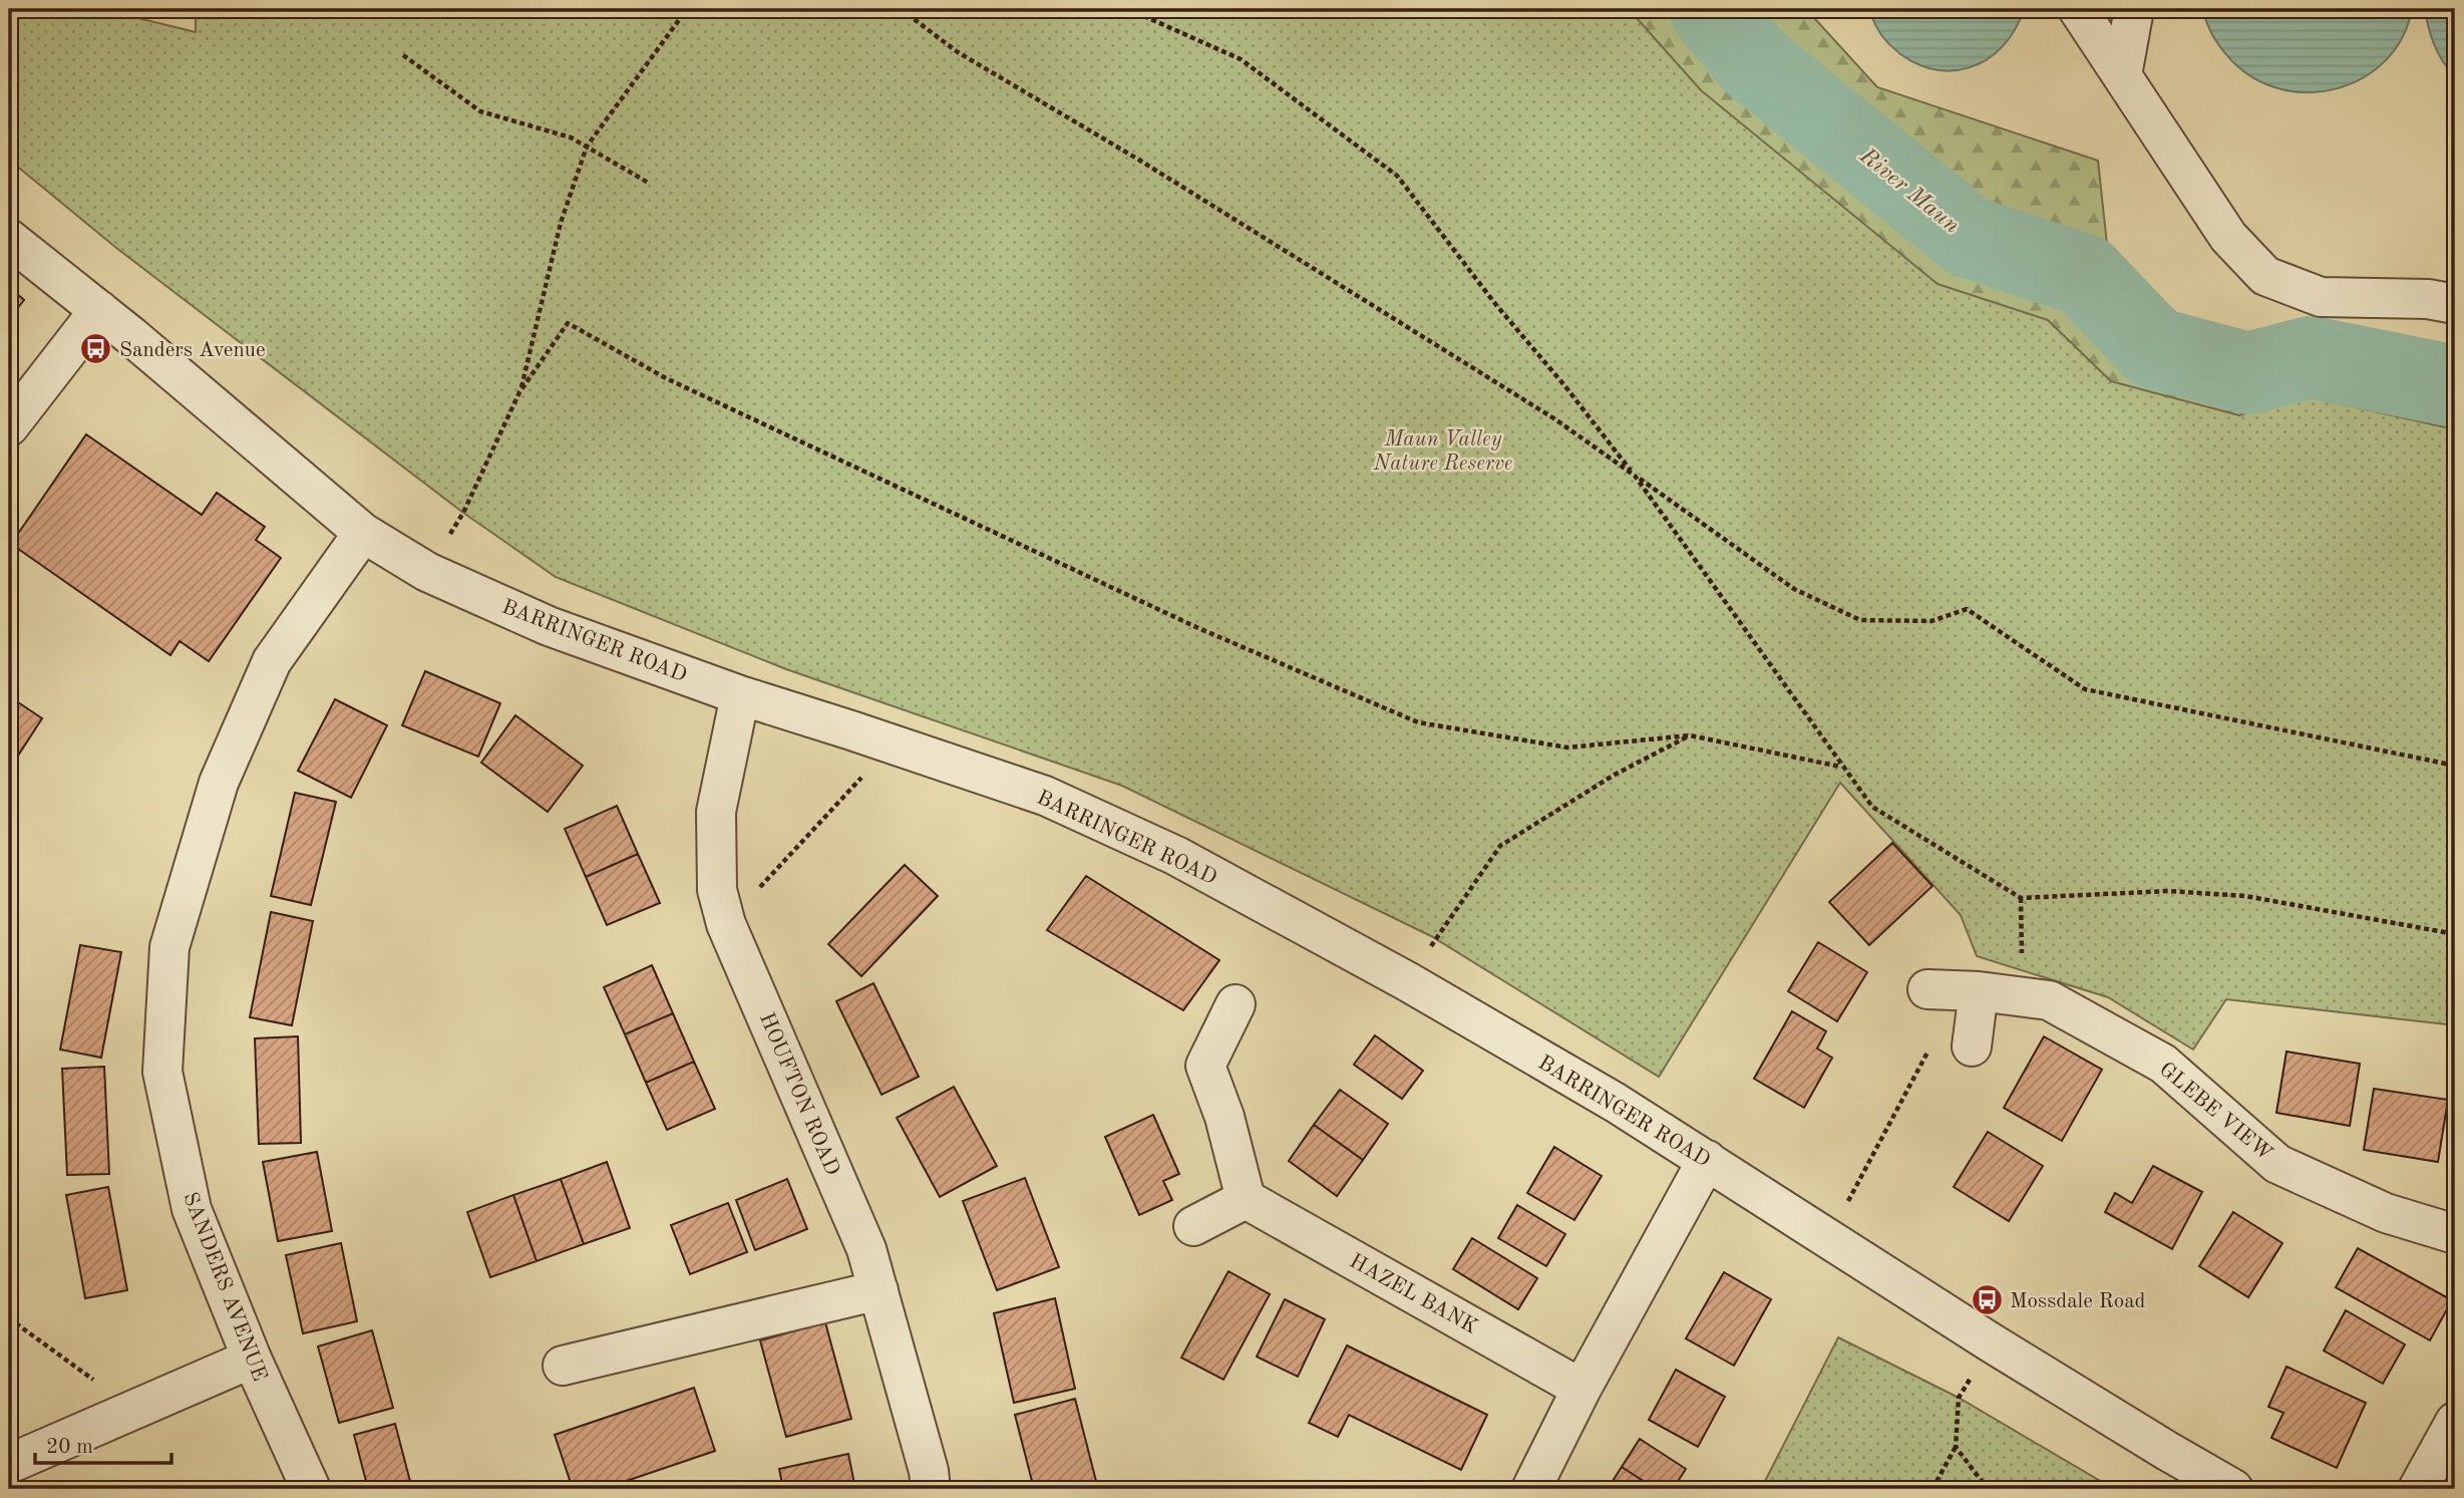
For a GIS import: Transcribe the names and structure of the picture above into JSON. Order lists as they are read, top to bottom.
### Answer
{
  "streets": {
    "street": [
      "BARRINGER ROAD",
      "HOUFTON ROAD",
      "GLEBE VIEW",
      "SANDERS AVENUE",
      "HAZEL BANK"
    ]
  },
  "crossings": [
    ["BARRINGER ROAD", "HOUFTON ROAD"],
    ["BARRINGER ROAD", "SANDERS AVENUE"]
  ],
  "water": ["River Maun"],
  "parks": ["Maun Valley Nature Reserve"],
  "places": {
    "bus stop": ["Sanders Avenue", "Mossdale Road"]
  },
  "scale_bar": "20 m"
}
